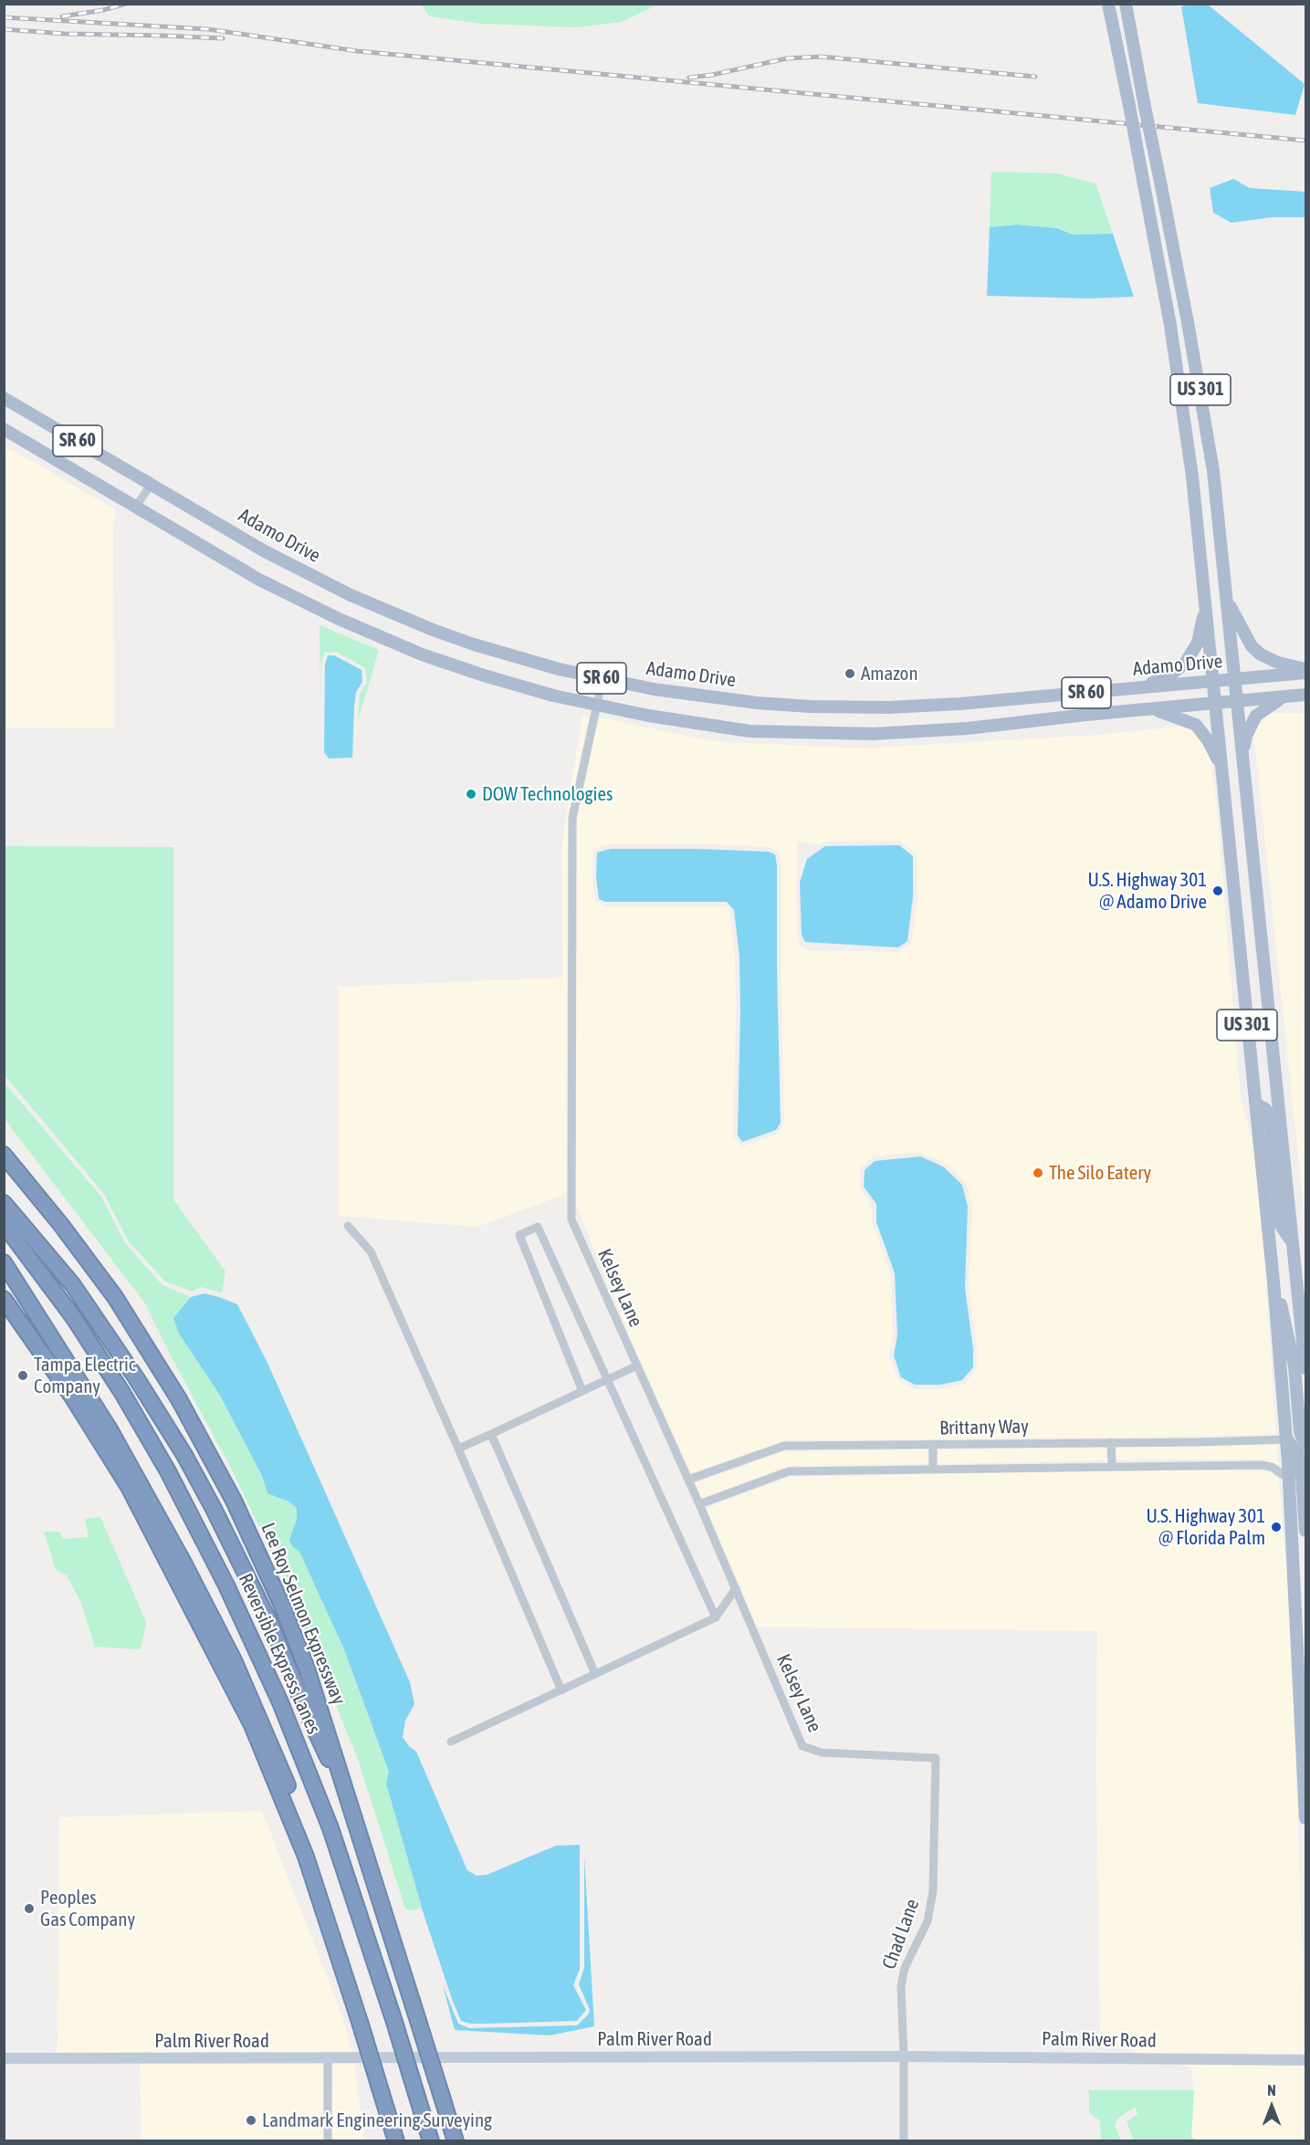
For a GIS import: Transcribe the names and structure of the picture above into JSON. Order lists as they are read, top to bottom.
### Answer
{
  "streets": {
    "highway": ["Lee Roy Selmon Expressway", "Reversible Express Lanes"],
    "main road": ["US 301", "SR 60", "Adamo Drive"],
    "street": [
      "Kelsey Lane",
      "Brittany Way",
      "Chad Lane",
      "Palm River Road"
    ]
  },
  "crossings": [
    ["US 301", "Adamo Drive"],
    ["US 301", "Brittany Way"],
    ["Adamo Drive", "Kelsey Lane"],
    ["Kelsey Lane", "Brittany Way"],
    ["Kelsey Lane", "Chad Lane"],
    ["Chad Lane", "Palm River Road"]
  ],
  "places": [
    "Amazon",
    "DOW Technologies",
    "U.S. Highway 301 @ Adamo Drive",
    "The Silo Eatery",
    "Tampa Electric Company",
    "U.S. Highway 301 @ Florida Palm",
    "Peoples Gas Company",
    "Landmark Engineering Surveying"
  ],
  "north": "top"
}
